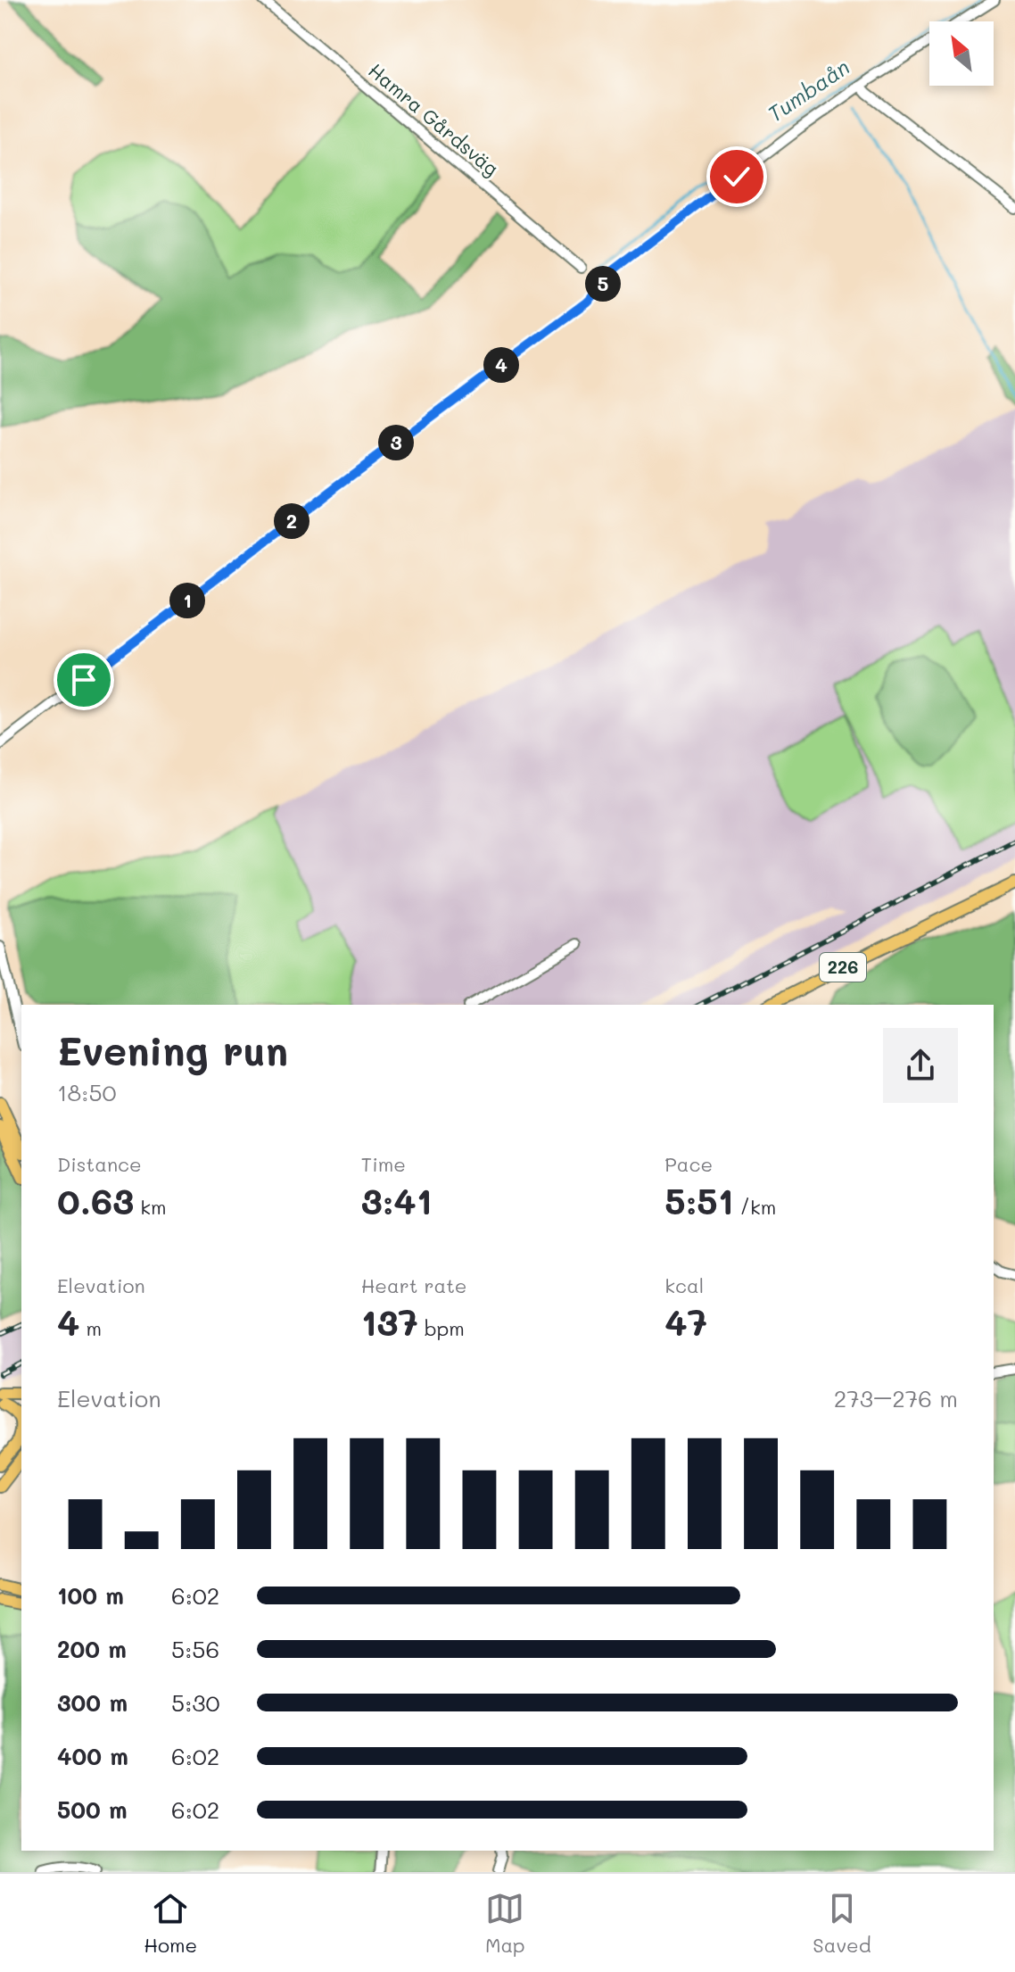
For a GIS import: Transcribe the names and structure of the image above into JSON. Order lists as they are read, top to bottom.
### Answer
{
  "streets": {
    "main road": ["226"],
    "street": ["Hamra Gårdsväg"]
  },
  "water": ["Tumbaån"],
  "north": "top left",
  "page": {
    "pins": [
      "5",
      "4",
      "3",
      "2",
      "1"
    ],
    "heading": ["Evening run", "18:50"],
    "stats": [
      ["Distance", "0.63 km"],
      ["Time", "3:41"],
      ["Pace", "5:51 /km"],
      ["Elevation", "4 m"],
      ["Heart rate", "137 bpm"],
      ["kcal", "47"]
    ],
    "chart": ["Elevation", "273–276 m"],
    "list": [
      {
        "name": "100 m",
        "note": "6:02"
      },
      {
        "name": "200 m",
        "note": "5:56"
      },
      {
        "name": "300 m",
        "note": "5:30"
      },
      {
        "name": "400 m",
        "note": "6:02"
      },
      {
        "name": "500 m",
        "note": "6:02"
      }
    ],
    "tabs": ["Home", "Map", "Saved"]
  }
}
